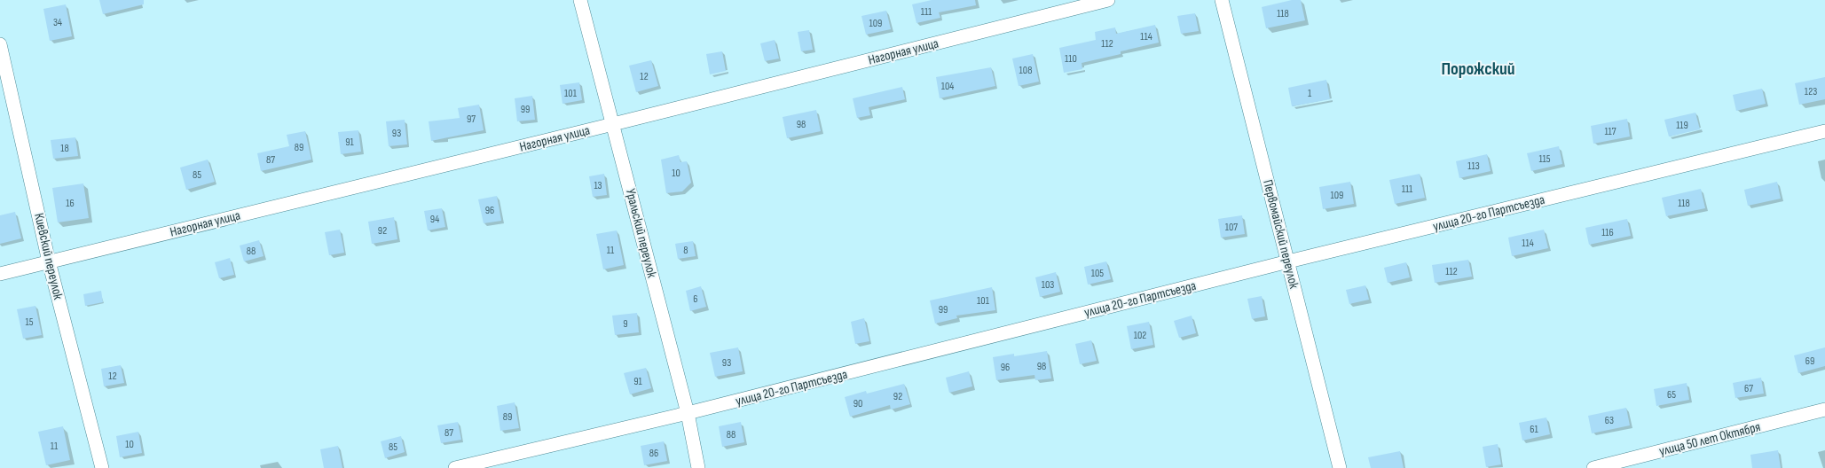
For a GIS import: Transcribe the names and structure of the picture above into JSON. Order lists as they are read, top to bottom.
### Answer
{
  "streets": {
    "street": [
      "Нагорная улица",
      "улица 20-го Партсъезда",
      "Уральский переулок",
      "Первомайский переулок",
      "Киевский переулок",
      "улица 50 лет Октября"
    ]
  },
  "crossings": [
    ["Нагорная улица", "Уральский переулок"],
    ["Нагорная улица", "Киевский переулок"],
    ["улица 20-го Партсъезда", "Уральский переулок"],
    ["улица 20-го Партсъезда", "Первомайский переулок"]
  ],
  "districts": ["Порожский"],
  "house_numbers": [
    "111",
    "118",
    "34",
    "109",
    "114",
    "112",
    "110",
    "108",
    "12",
    "104",
    "123",
    "101",
    "1",
    "99",
    "97",
    "98",
    "119",
    "117",
    "93",
    "91",
    "89",
    "18",
    "115",
    "87",
    "113",
    "10",
    "85",
    "13",
    "111",
    "109",
    "16",
    "118",
    "96",
    "94",
    "107",
    "92",
    "116",
    "114",
    "11",
    "8",
    "88",
    "112",
    "105",
    "103",
    "6",
    "101",
    "99",
    "15",
    "9",
    "102",
    "69",
    "93",
    "98",
    "96",
    "12",
    "91",
    "67",
    "65",
    "92",
    "90",
    "89",
    "63",
    "61",
    "87",
    "88",
    "10",
    "11",
    "85",
    "86"
  ]
}
